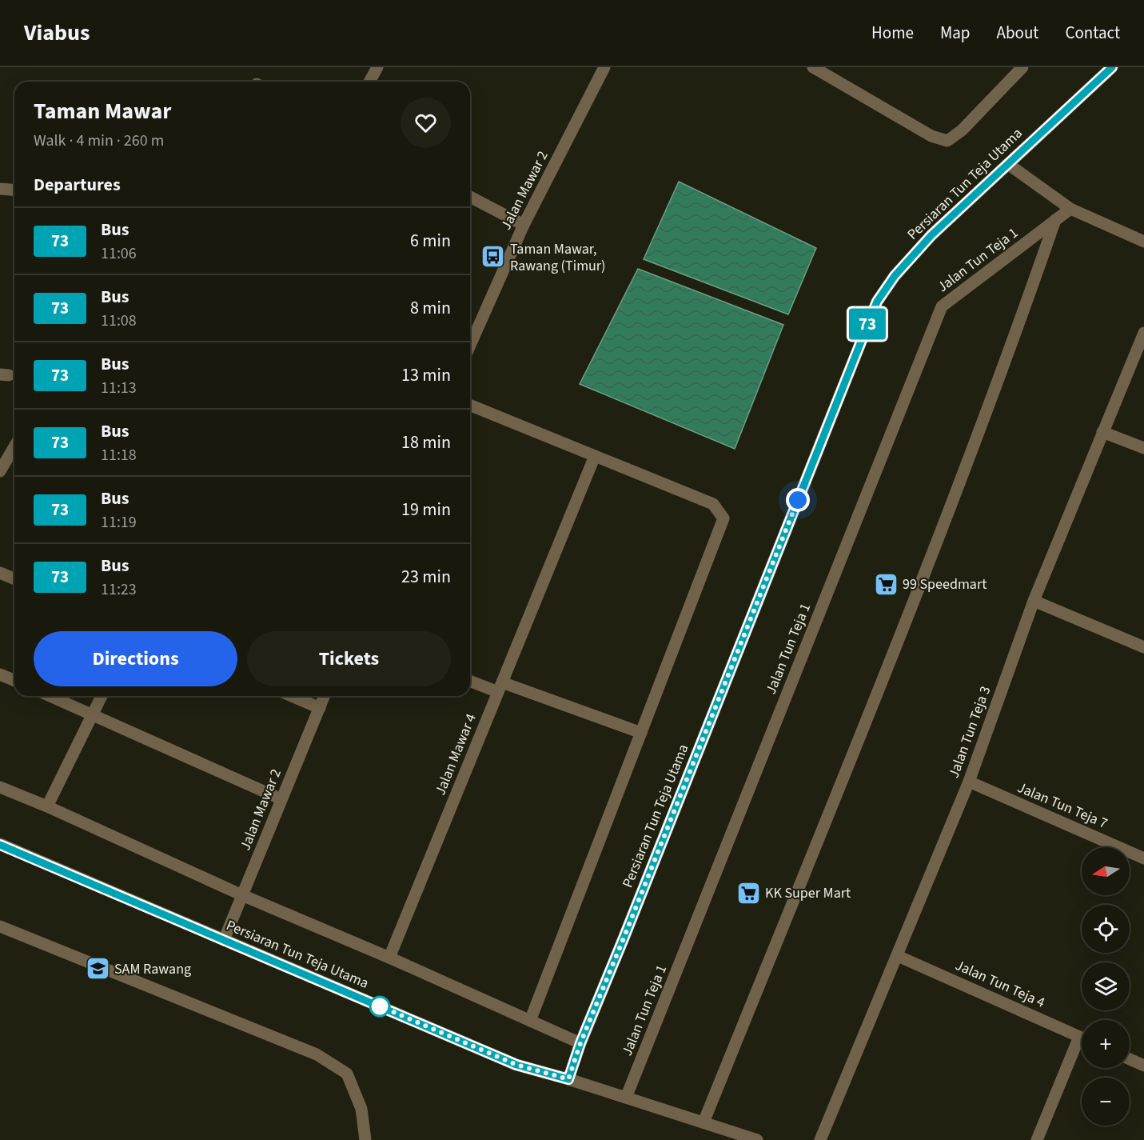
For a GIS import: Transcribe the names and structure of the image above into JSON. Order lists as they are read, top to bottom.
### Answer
{
  "streets": {
    "street": [
      "Persiaran Tun Teja Utama",
      "Jalan Mawar 2",
      "Jalan Tun Teja 1",
      "Jalan Tun Teja 3",
      "Jalan Mawar 4",
      "Jalan Tun Teja 7",
      "Jalan Tun Teja 4"
    ]
  },
  "crossings": [
    ["Persiaran Tun Teja Utama", "Jalan Mawar 2"],
    ["Jalan Tun Teja 3", "Jalan Tun Teja 7"],
    ["Jalan Tun Teja 3", "Jalan Tun Teja 4"]
  ],
  "places": {
    "bus stop": ["Taman Mawar, Rawang (Timur)"],
    "supermarket": ["99 Speedmart", "KK Super Mart"],
    "school or university": ["SAM Rawang"]
  },
  "lines": ["bus line 73"],
  "north": "left",
  "page": {
    "header": "Viabus",
    "nav": [
      "Home",
      "Map",
      "About",
      "Contact"
    ],
    "on_map": "73",
    "heading": [
      ["Taman Mawar", "Walk · 4 min · 260 m"],
      "Departures"
    ],
    "list": [
      {
        "mark": "73",
        "name": "Bus",
        "note": "11:06",
        "value": "6 min"
      },
      {
        "mark": "73",
        "name": "Bus",
        "note": "11:08",
        "value": "8 min"
      },
      {
        "mark": "73",
        "name": "Bus",
        "note": "11:13",
        "value": "13 min"
      },
      {
        "mark": "73",
        "name": "Bus",
        "note": "11:18",
        "value": "18 min"
      },
      {
        "mark": "73",
        "name": "Bus",
        "note": "11:19",
        "value": "19 min"
      },
      {
        "mark": "73",
        "name": "Bus",
        "note": "11:23",
        "value": "23 min"
      }
    ],
    "buttons": ["Directions", "Tickets"],
    "map_buttons": ["+", "−"]
  }
}
